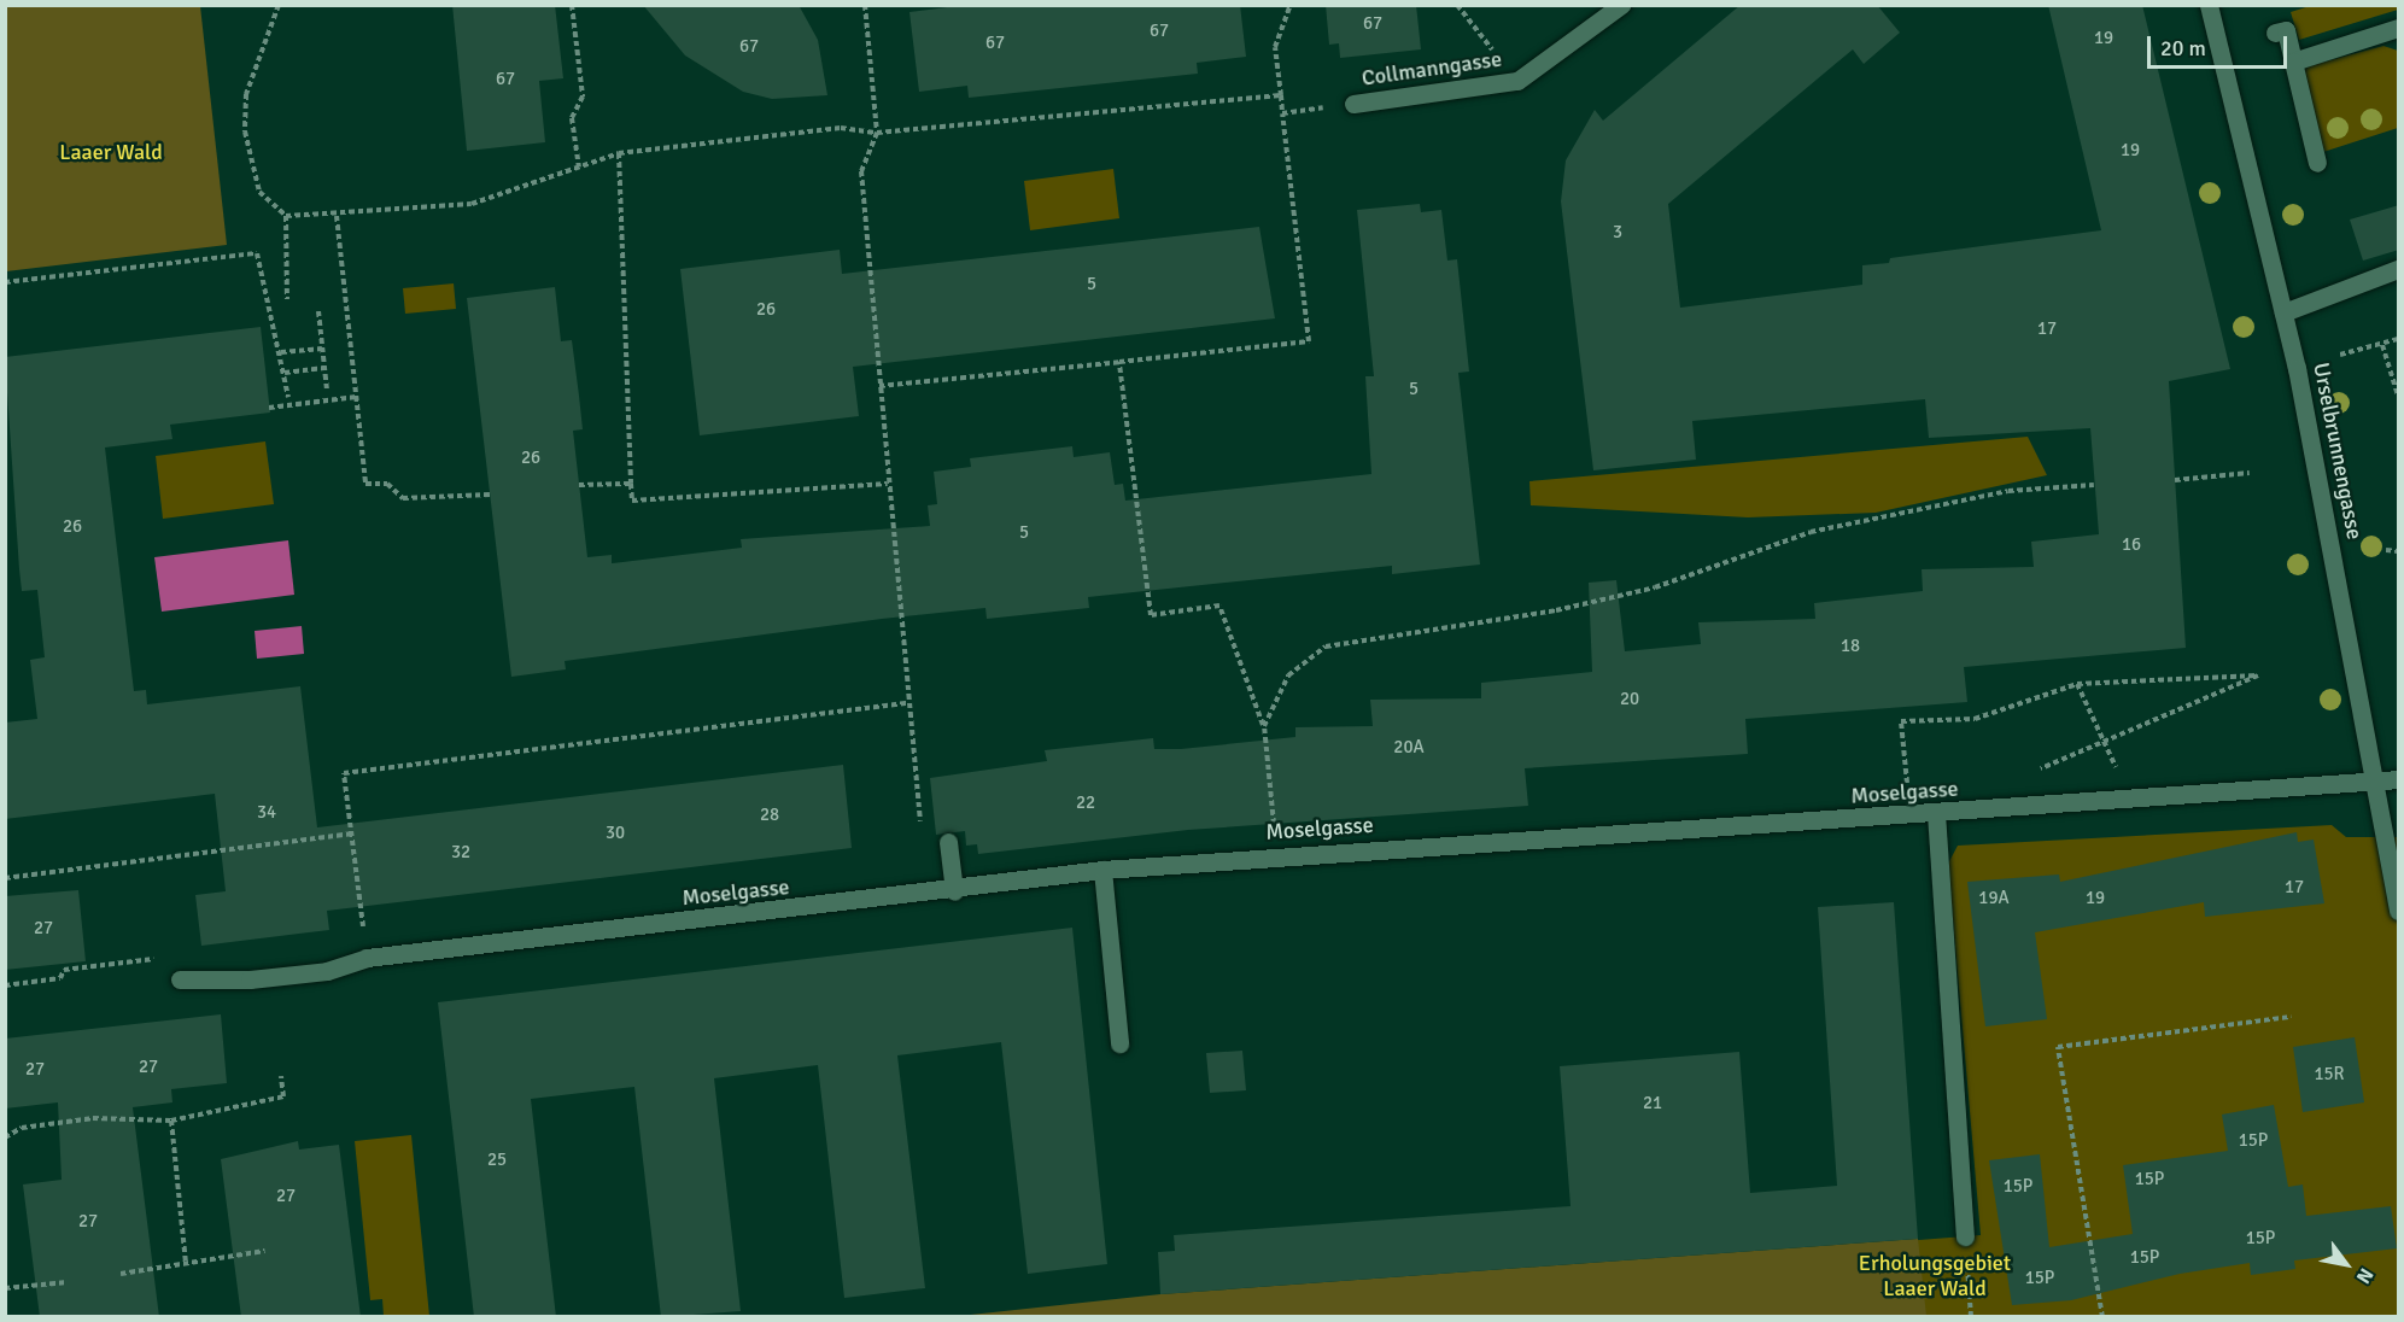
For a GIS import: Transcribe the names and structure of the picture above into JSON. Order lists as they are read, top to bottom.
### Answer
{
  "streets": {
    "street": ["Collmanngasse", "Urselbrunnengasse", "Moselgasse"]
  },
  "crossings": [
    ["Urselbrunnengasse", "Moselgasse"]
  ],
  "parks": ["Laaer Wald", "Erholungsgebiet Laaer Wald"],
  "house_numbers": [
    "67",
    "67",
    "19",
    "67",
    "67",
    "67",
    "19",
    "3",
    "5",
    "26",
    "17",
    "5",
    "26",
    "26",
    "5",
    "16",
    "18",
    "20",
    "20A",
    "22",
    "34",
    "28",
    "30",
    "32",
    "17",
    "19A",
    "19",
    "27",
    "27",
    "27",
    "15R",
    "21",
    "15P",
    "25",
    "15P",
    "15P",
    "27",
    "27",
    "15P",
    "15P",
    "15P"
  ],
  "scale_bar": "20 m",
  "north": "bottom right"
}
